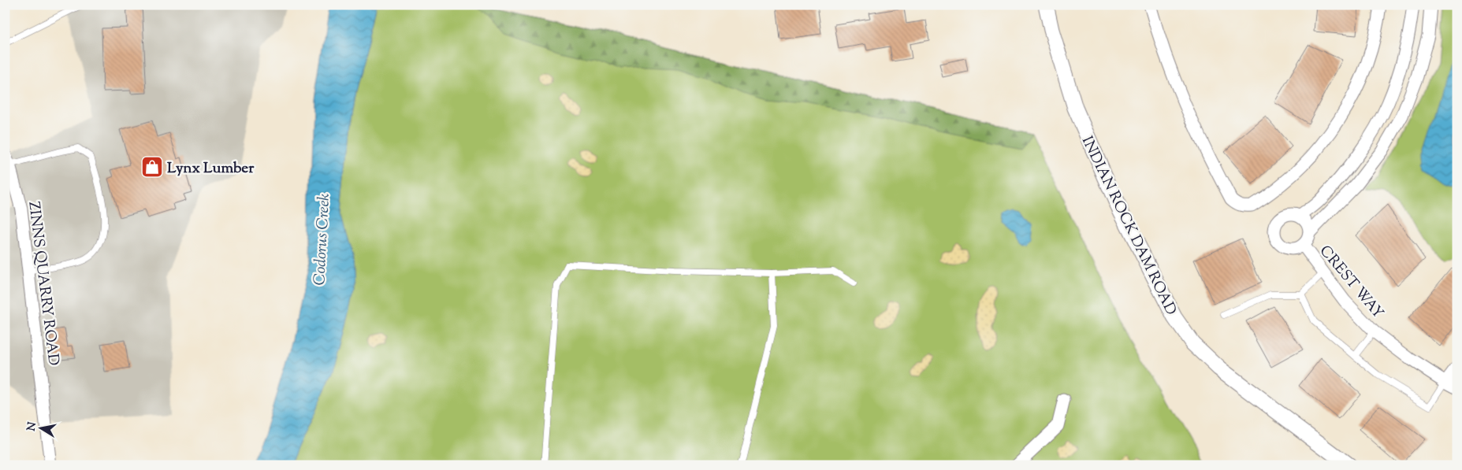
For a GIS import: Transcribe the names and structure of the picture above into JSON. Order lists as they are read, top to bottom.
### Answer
{
  "streets": {
    "street": ["INDIAN ROCK DAM ROAD", "CREST WAY", "ZINNS QUARRY ROAD"]
  },
  "water": ["Codorus Creek"],
  "places": {
    "shop": ["Lynx Lumber"]
  },
  "north": "left"
}
